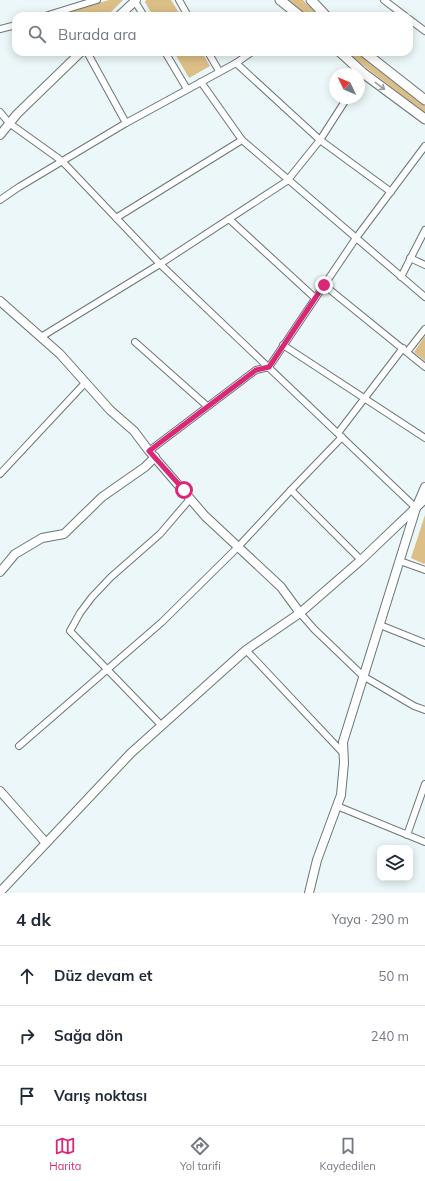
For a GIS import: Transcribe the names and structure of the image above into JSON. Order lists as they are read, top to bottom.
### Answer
{
  "north": "top left",
  "page": {
    "search": "Burada ara",
    "heading": ["4 dk", "Yaya · 290 m"],
    "list": [
      ["Düz devam et", "50 m"],
      ["Sağa dön", "240 m"],
      "Varış noktası"
    ],
    "nav": ["Harita", "Yol tarifi", "Kaydedilen"]
  }
}
